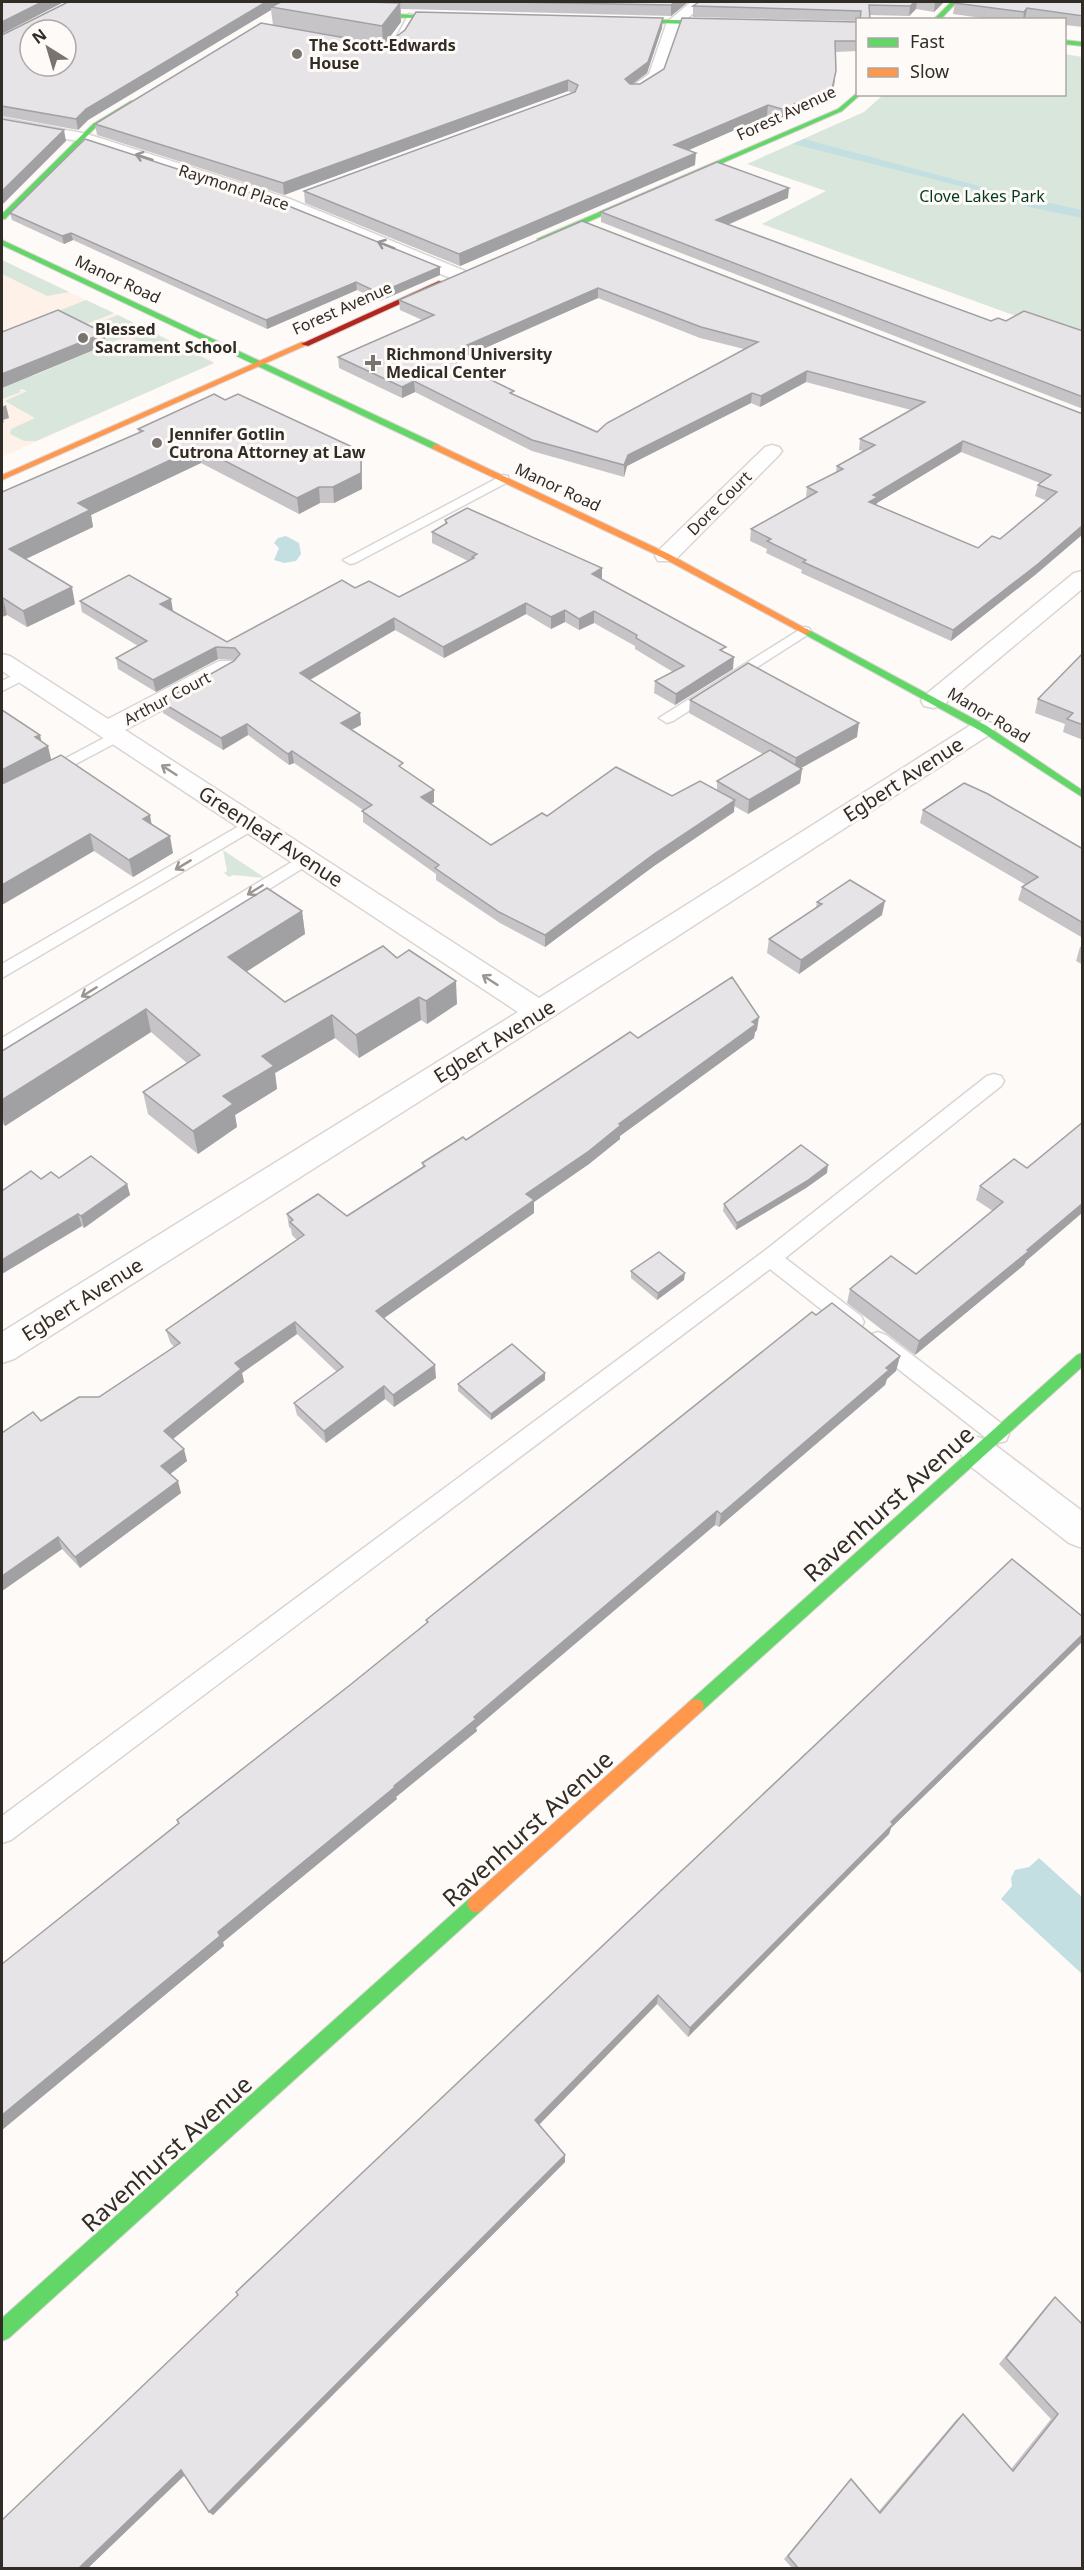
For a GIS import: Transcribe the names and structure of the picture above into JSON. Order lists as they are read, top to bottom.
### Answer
{
  "streets": {
    "street": [
      "Forest Avenue",
      "Raymond Place",
      "Manor Road",
      "Dore Court",
      "Arthur Court",
      "Egbert Avenue",
      "Greenleaf Avenue",
      "Ravenhurst Avenue"
    ]
  },
  "crossings": [
    ["Forest Avenue", "Raymond Place"],
    ["Forest Avenue", "Manor Road"],
    ["Manor Road", "Dore Court"],
    ["Manor Road", "Egbert Avenue"],
    ["Arthur Court", "Greenleaf Avenue"],
    ["Egbert Avenue", "Greenleaf Avenue"]
  ],
  "one_way": ["Greenleaf Avenue"],
  "parks": ["Clove Lakes Park"],
  "places": {
    "other": ["The Scott-Edwards House", "Blessed Sacrament School", "Jennifer Gotlin Cutrona Attorney at Law"],
    "health": ["Richmond University Medical Center"]
  },
  "legend": ["Fast", "Slow"],
  "north": "top left"
}
